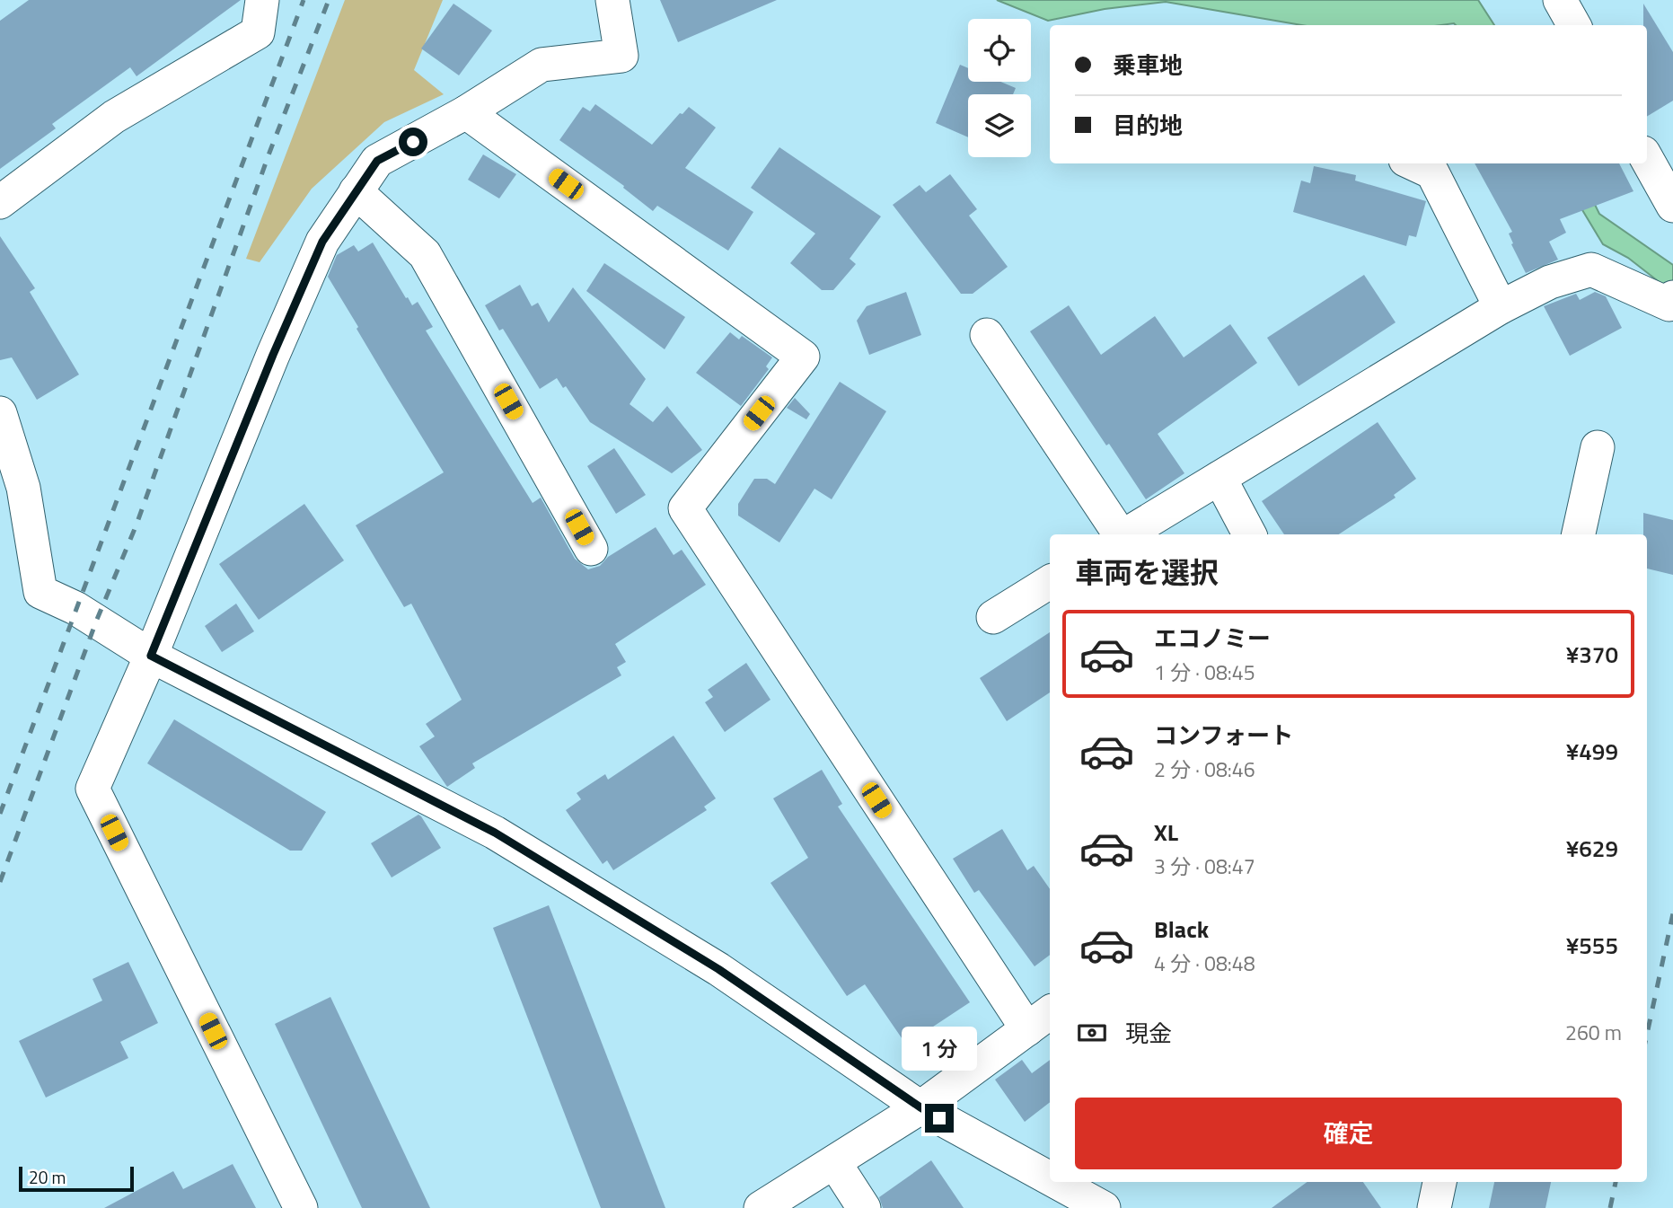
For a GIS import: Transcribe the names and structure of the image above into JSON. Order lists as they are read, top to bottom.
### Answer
{
  "scale_bar": "20 m",
  "page": {
    "banner": ["乗車地", "目的地"],
    "heading": "車両を選択",
    "list": [
      {
        "name": "エコノミー",
        "note": "1 分 · 08:45",
        "value": "¥370"
      },
      {
        "name": "コンフォート",
        "note": "2 分 · 08:46",
        "value": "¥499"
      },
      {
        "name": "XL",
        "note": "3 分 · 08:47",
        "value": "¥629"
      },
      {
        "name": "Black",
        "note": "4 分 · 08:48",
        "value": "¥555"
      }
    ],
    "pay": ["現金", "260 m"],
    "bubble": "1 分",
    "buttons": "確定",
    "scale": "20 m"
  }
}
